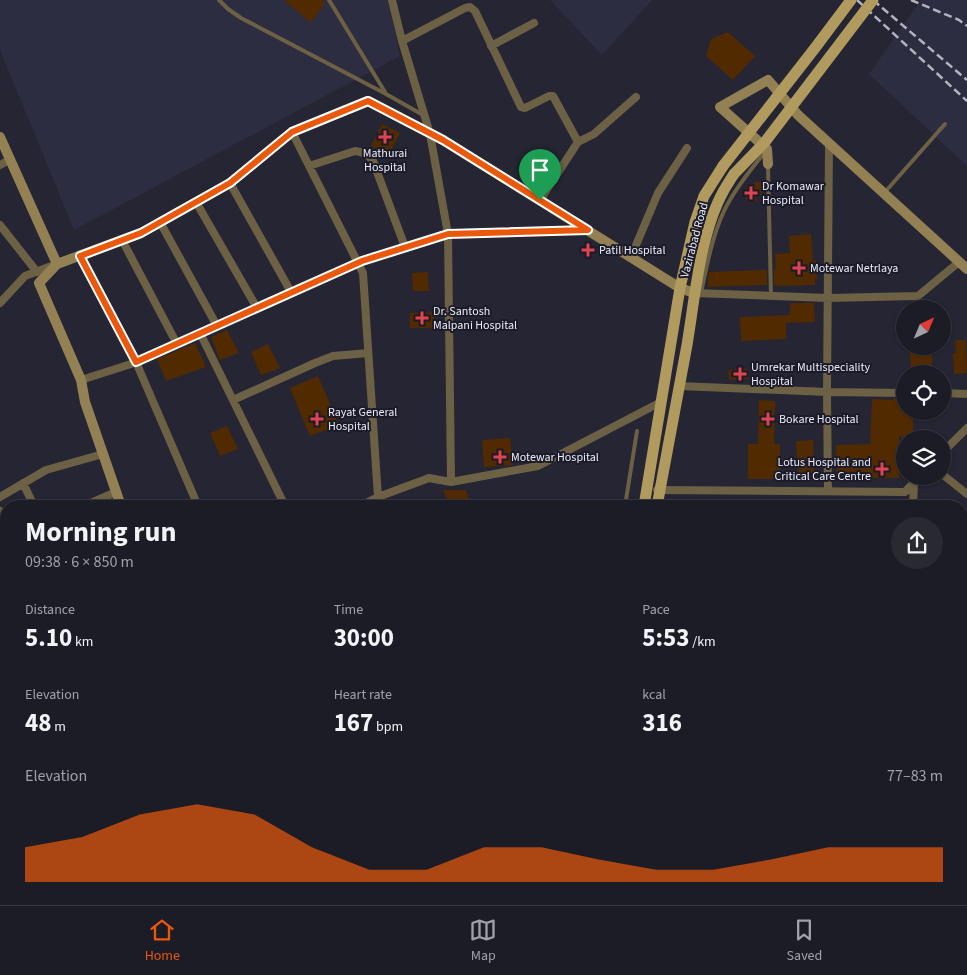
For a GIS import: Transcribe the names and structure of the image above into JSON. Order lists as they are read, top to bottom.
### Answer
{
  "streets": {
    "main road": ["Vazirabad Road"]
  },
  "places": {
    "health": [
      "Mathurai Hospital",
      "Dr Komawar Hospital",
      "Patil Hospital",
      "Motewar Netrlaya",
      "Dr. Santosh Malpani Hospital",
      "Umrekar Multispeciality Hospital",
      "Rayat General Hospital",
      "Bokare Hospital",
      "Motewar Hospital",
      "Lotus Hospital and Critical Care Centre"
    ]
  },
  "north": "top right",
  "page": {
    "heading": ["Morning run", "09:38 · 6 × 850 m"],
    "stats": [
      ["Distance", "5.10 km"],
      ["Time", "30:00"],
      ["Pace", "5:53 /km"],
      ["Elevation", "48 m"],
      ["Heart rate", "167 bpm"],
      ["kcal", "316"]
    ],
    "chart": ["Elevation", "77–83 m"],
    "tabs": ["Home", "Map", "Saved"]
  }
}
